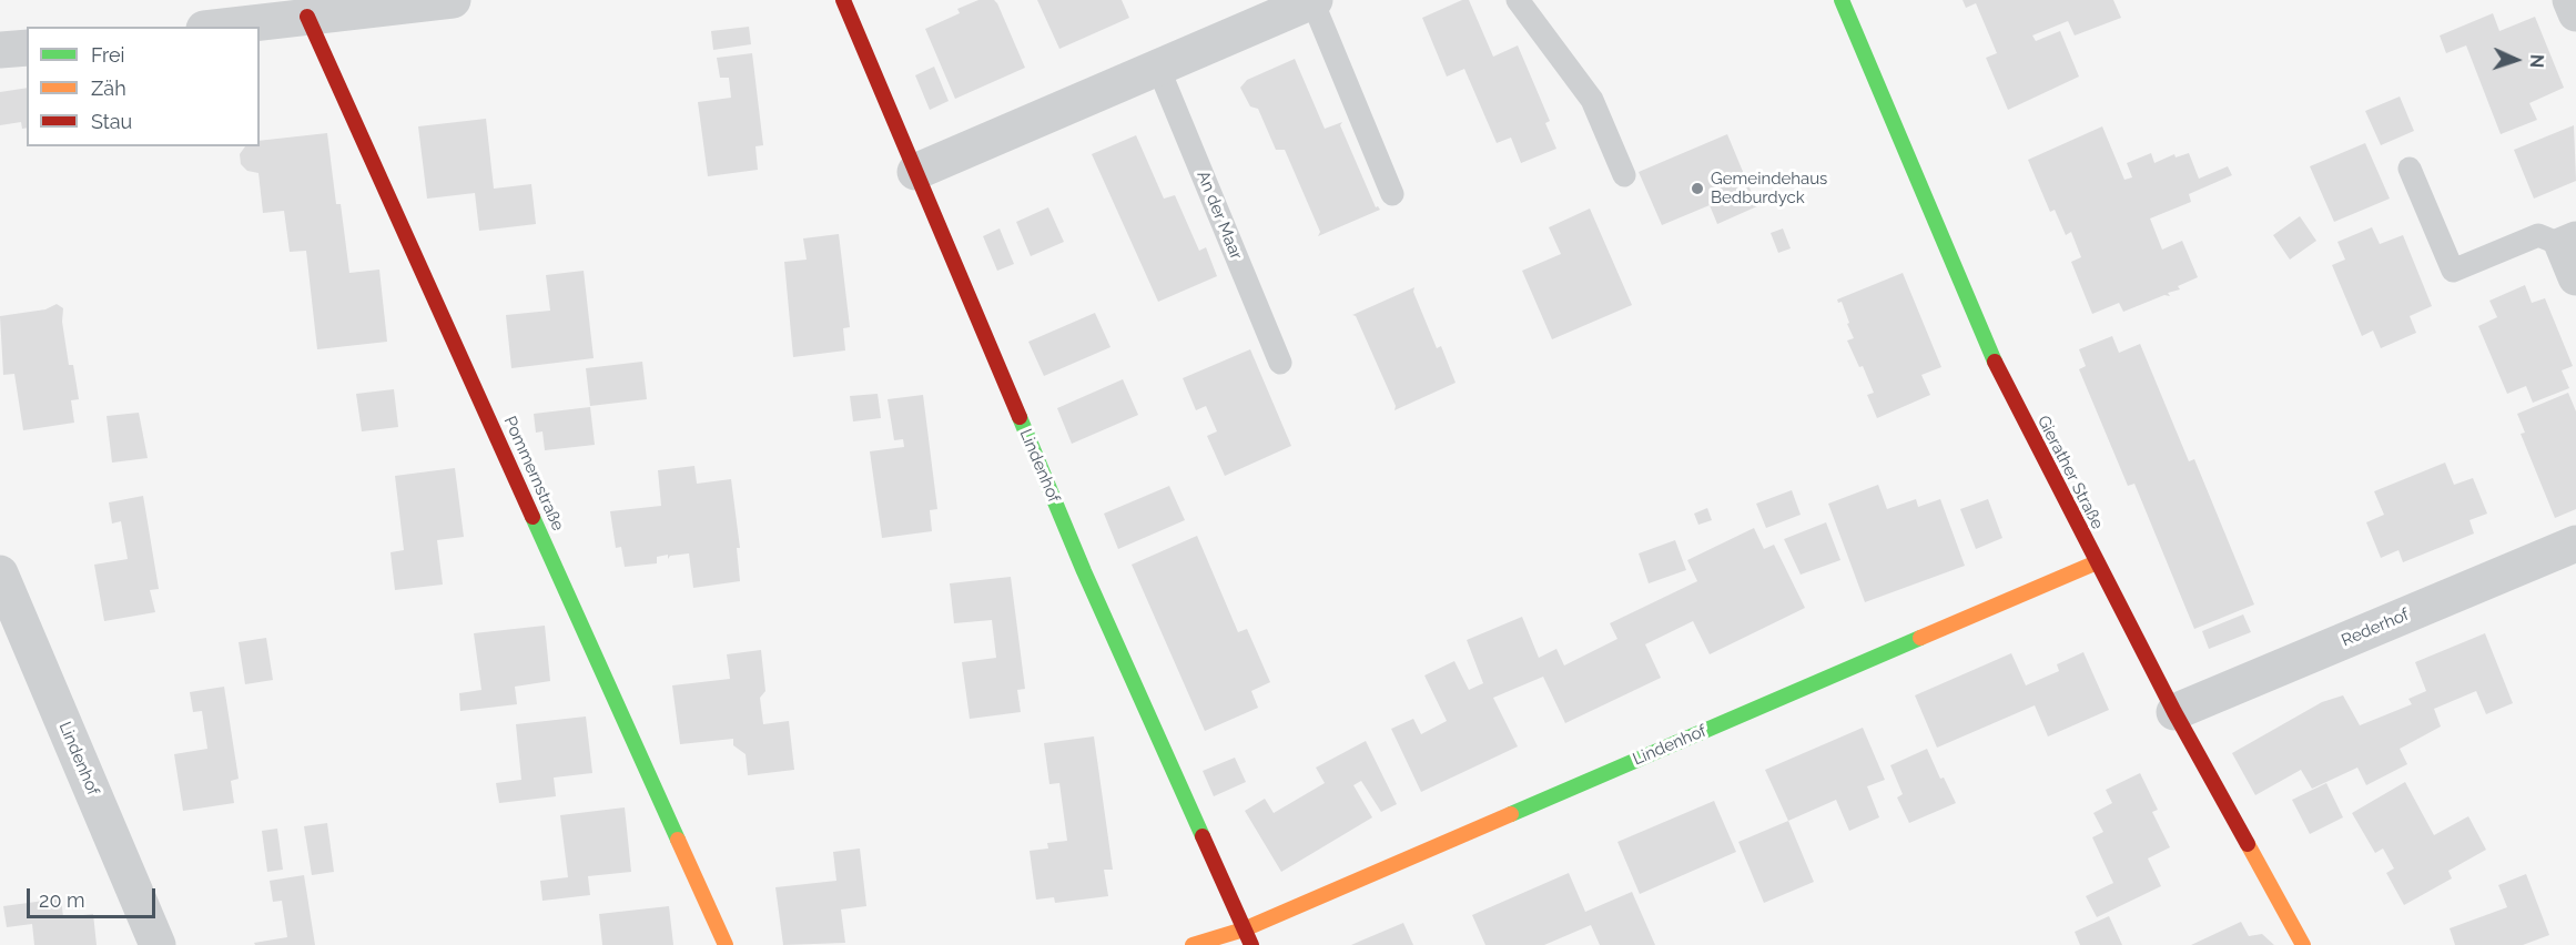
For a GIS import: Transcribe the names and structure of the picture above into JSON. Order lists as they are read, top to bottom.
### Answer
{
  "streets": {
    "street": [
      "Lindenhof",
      "Gierather Straße",
      "Pommernstraße",
      "Rederhof"
    ],
    "lane": ["An der Maar"]
  },
  "crossings": [
    ["Lindenhof", "Gierather Straße"],
    ["Gierather Straße", "Rederhof"]
  ],
  "places": ["Gemeindehaus Bedburdyck"],
  "legend": ["Frei", "Zäh", "Stau"],
  "scale_bar": "20 m",
  "north": "right"
}
